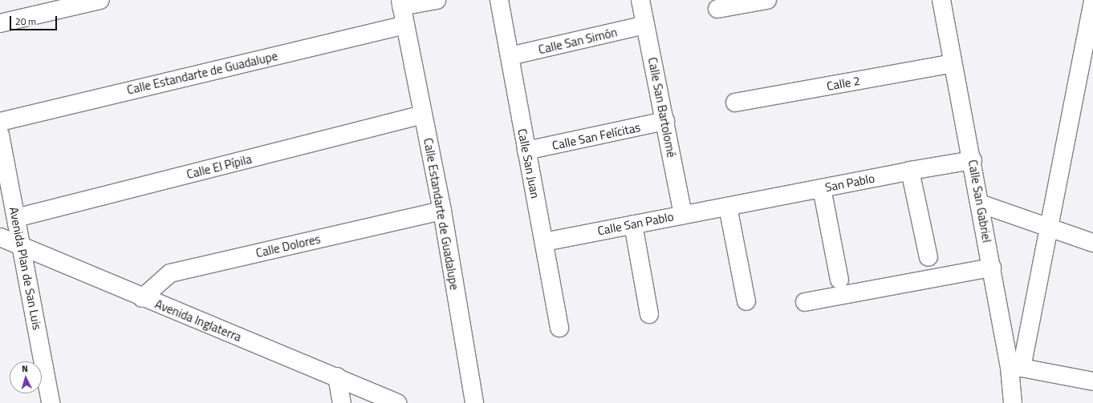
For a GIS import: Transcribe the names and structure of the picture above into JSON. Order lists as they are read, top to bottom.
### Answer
{
  "streets": {
    "street": [
      "Calle San Simón",
      "Calle Estandarte de Guadalupe",
      "Calle 2",
      "Calle San Bartolomé",
      "Calle San Felícitas",
      "Calle San Juan",
      "Calle El Pípila",
      "San Pablo",
      "Calle San Gabriel",
      "Calle San Pablo",
      "Calle Dolores",
      "Avenida Plan de San Luis",
      "Avenida Inglaterra"
    ]
  },
  "crossings": [
    ["Calle San Simón", "Calle San Bartolomé"],
    ["Calle San Simón", "Calle San Juan"],
    ["Calle Estandarte de Guadalupe", "Calle El Pípila"],
    ["Calle Estandarte de Guadalupe", "Calle Dolores"],
    ["Calle 2", "Calle San Gabriel"],
    ["Calle San Bartolomé", "Calle San Felícitas"],
    ["Calle San Bartolomé", "Calle San Pablo"],
    ["Calle San Felícitas", "Calle San Juan"],
    ["Calle San Juan", "Calle San Pablo"],
    ["Calle El Pípila", "Avenida Plan de San Luis"],
    ["San Pablo", "Calle San Gabriel"],
    ["San Pablo", "Calle San Pablo"],
    ["Calle Dolores", "Avenida Inglaterra"],
    ["Avenida Plan de San Luis", "Avenida Inglaterra"]
  ],
  "scale_bar": "20 m",
  "north": "top"
}
